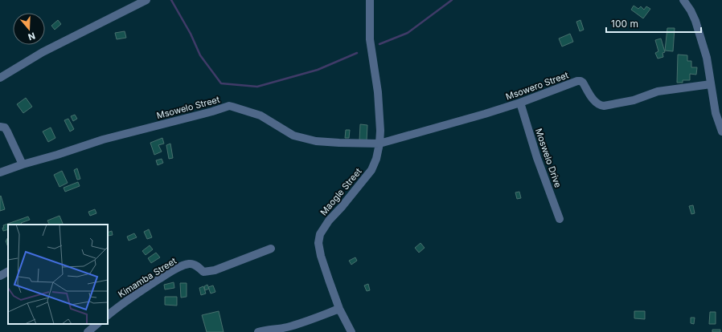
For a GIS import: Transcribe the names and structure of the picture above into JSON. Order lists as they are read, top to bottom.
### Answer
{
  "streets": {
    "street": [
      "Msowero Street",
      "Msowelo Street",
      "Moswelo Drive",
      "Maogle Street",
      "Kimamba Street"
    ]
  },
  "crossings": [
    ["Msowero Street", "Msowelo Street"],
    ["Msowero Street", "Moswelo Drive"],
    ["Msowero Street", "Maogle Street"],
    ["Msowelo Street", "Maogle Street"]
  ],
  "scale_bar": "100 m",
  "north": "bottom"
}
